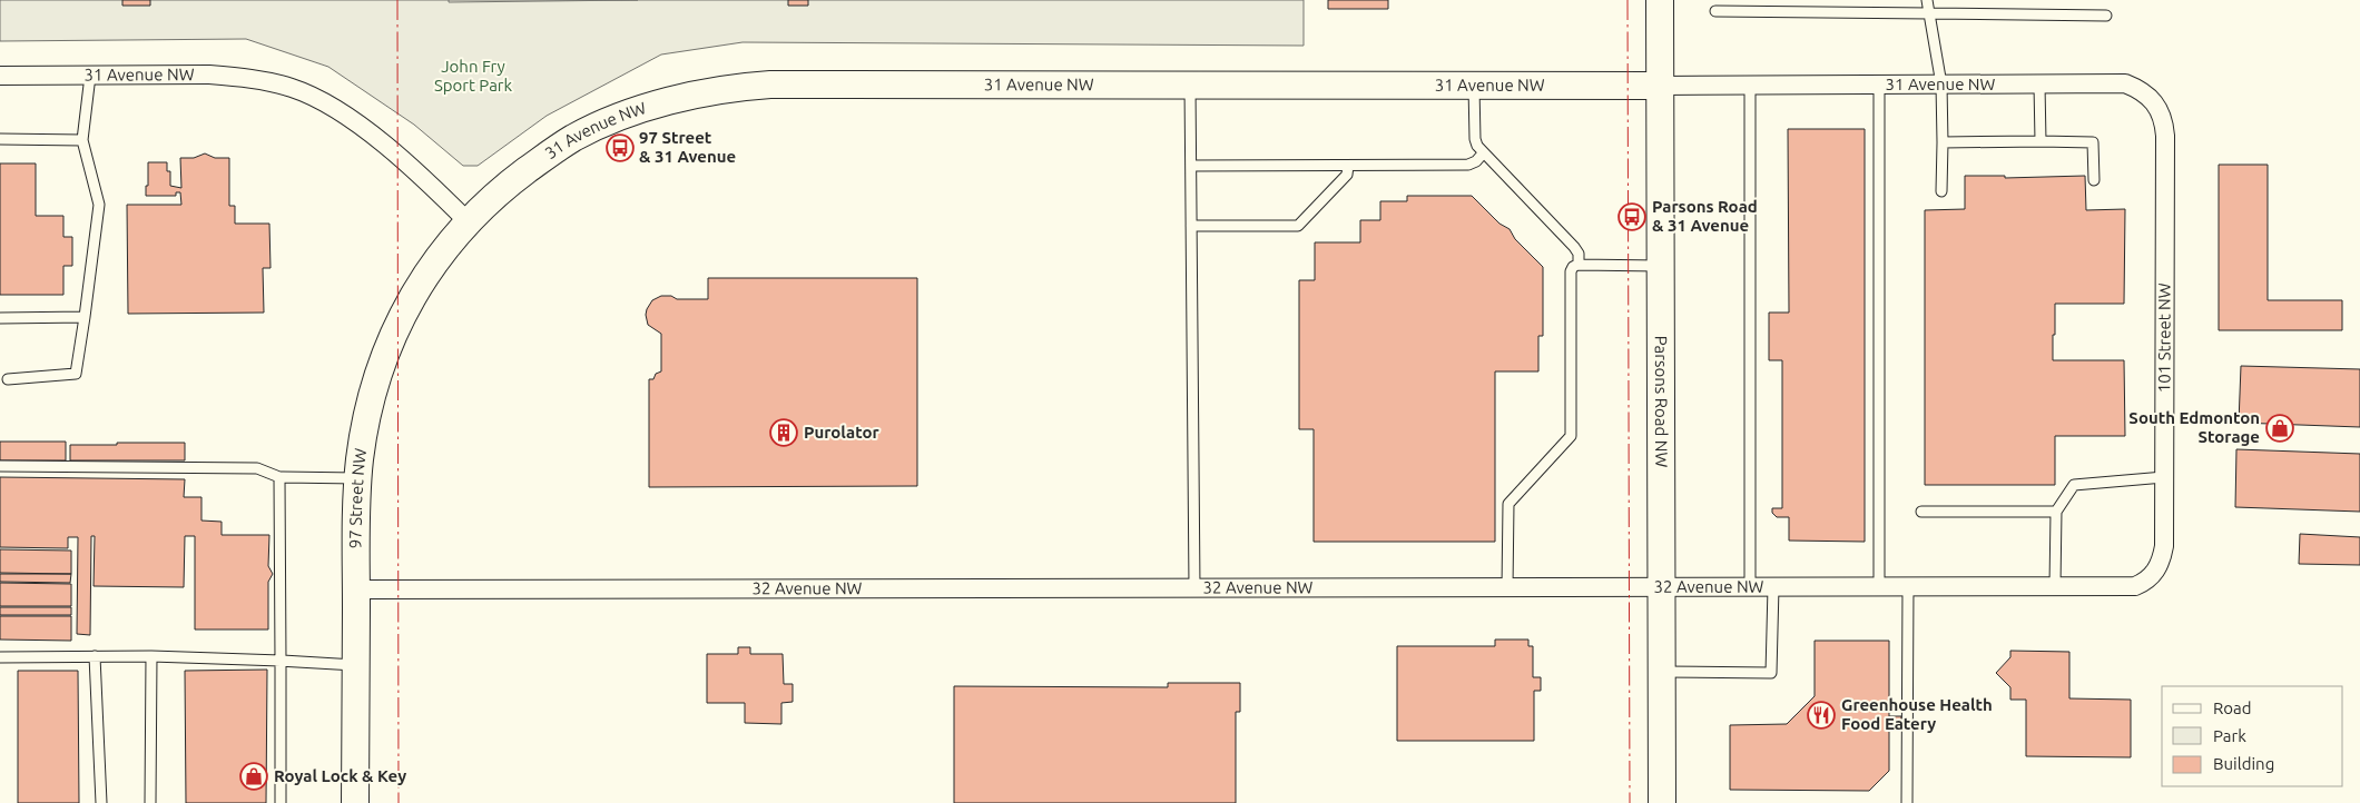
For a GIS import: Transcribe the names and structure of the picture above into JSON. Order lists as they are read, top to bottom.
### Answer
{
  "streets": {
    "street": [
      "31 Avenue NW",
      "101 Street NW",
      "Parsons Road NW",
      "97 Street NW",
      "32 Avenue NW"
    ]
  },
  "crossings": [
    ["31 Avenue NW", "101 Street NW"],
    ["31 Avenue NW", "Parsons Road NW"],
    ["31 Avenue NW", "97 Street NW"],
    ["101 Street NW", "32 Avenue NW"],
    ["Parsons Road NW", "32 Avenue NW"],
    ["97 Street NW", "32 Avenue NW"]
  ],
  "parks": ["John Fry Sport Park"],
  "places": {
    "bus stop": ["97 Street & 31 Avenue", "Parsons Road & 31 Avenue"],
    "shop": ["South Edmonton Storage", "Royal Lock & Key"],
    "building": ["Purolator"],
    "restaurant": ["Greenhouse Health Food Eatery"]
  },
  "legend": ["Road", "Park", "Building"]
}
